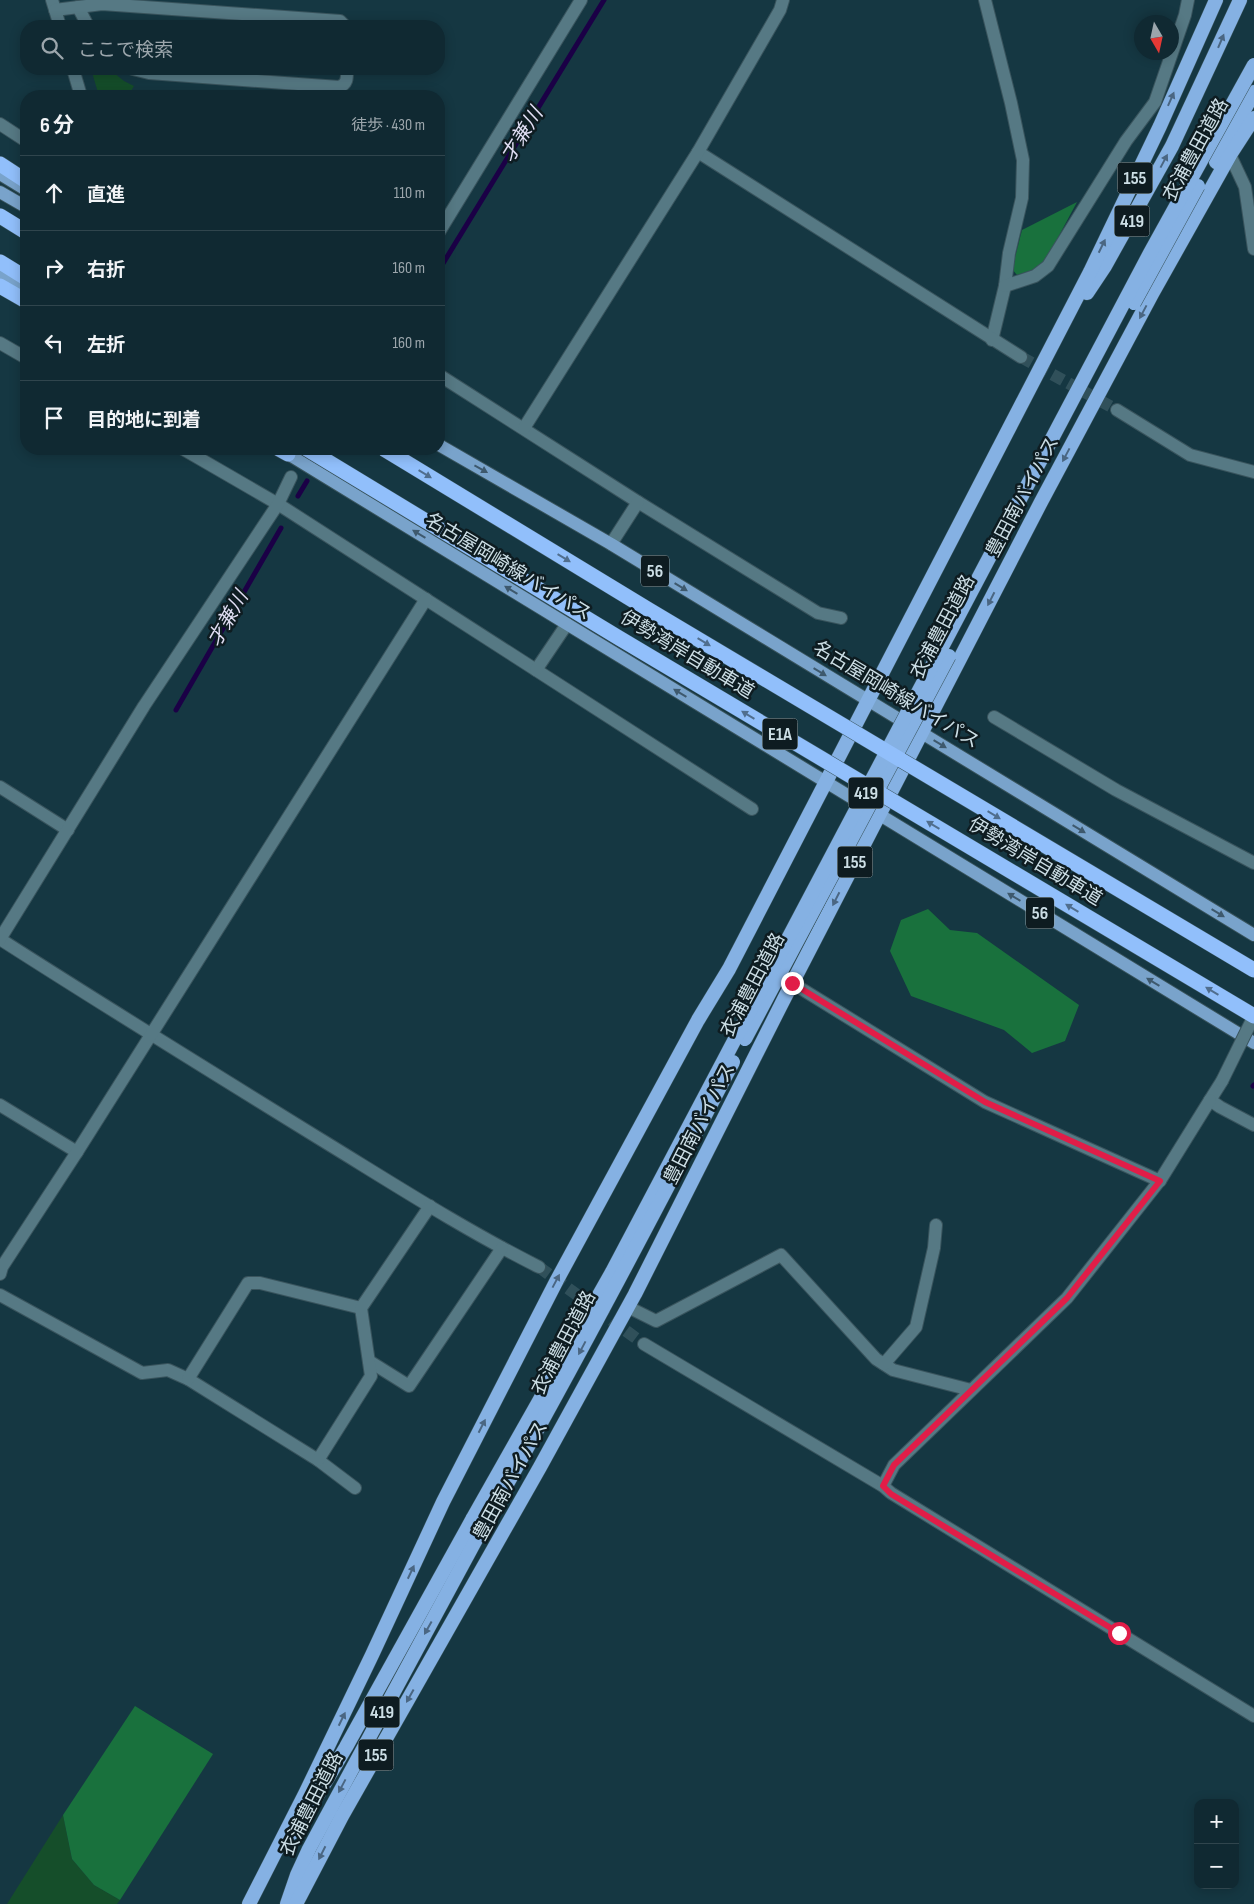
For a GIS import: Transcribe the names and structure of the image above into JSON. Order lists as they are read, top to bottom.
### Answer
{
  "streets": {
    "highway": [
      "衣浦豊田道路",
      "155",
      "419",
      "豊田南バイパス",
      "伊勢湾岸自動車道",
      "E1A"
    ],
    "main road": ["名古屋岡崎線バイパス", "56"]
  },
  "crossings": [
    ["衣浦豊田道路", "155"],
    ["衣浦豊田道路", "豊田南バイパス"],
    ["155", "名古屋岡崎線バイパス"],
    ["豊田南バイパス", "名古屋岡崎線バイパス"]
  ],
  "water": ["才兼川"],
  "north": "bottom",
  "page": {
    "search": "ここで検索",
    "heading": ["6 分", "徒歩 · 430 m"],
    "list": [
      ["直進", "110 m"],
      ["右折", "160 m"],
      ["左折", "160 m"],
      "目的地に到着"
    ],
    "map_buttons": ["+", "−"]
  }
}
